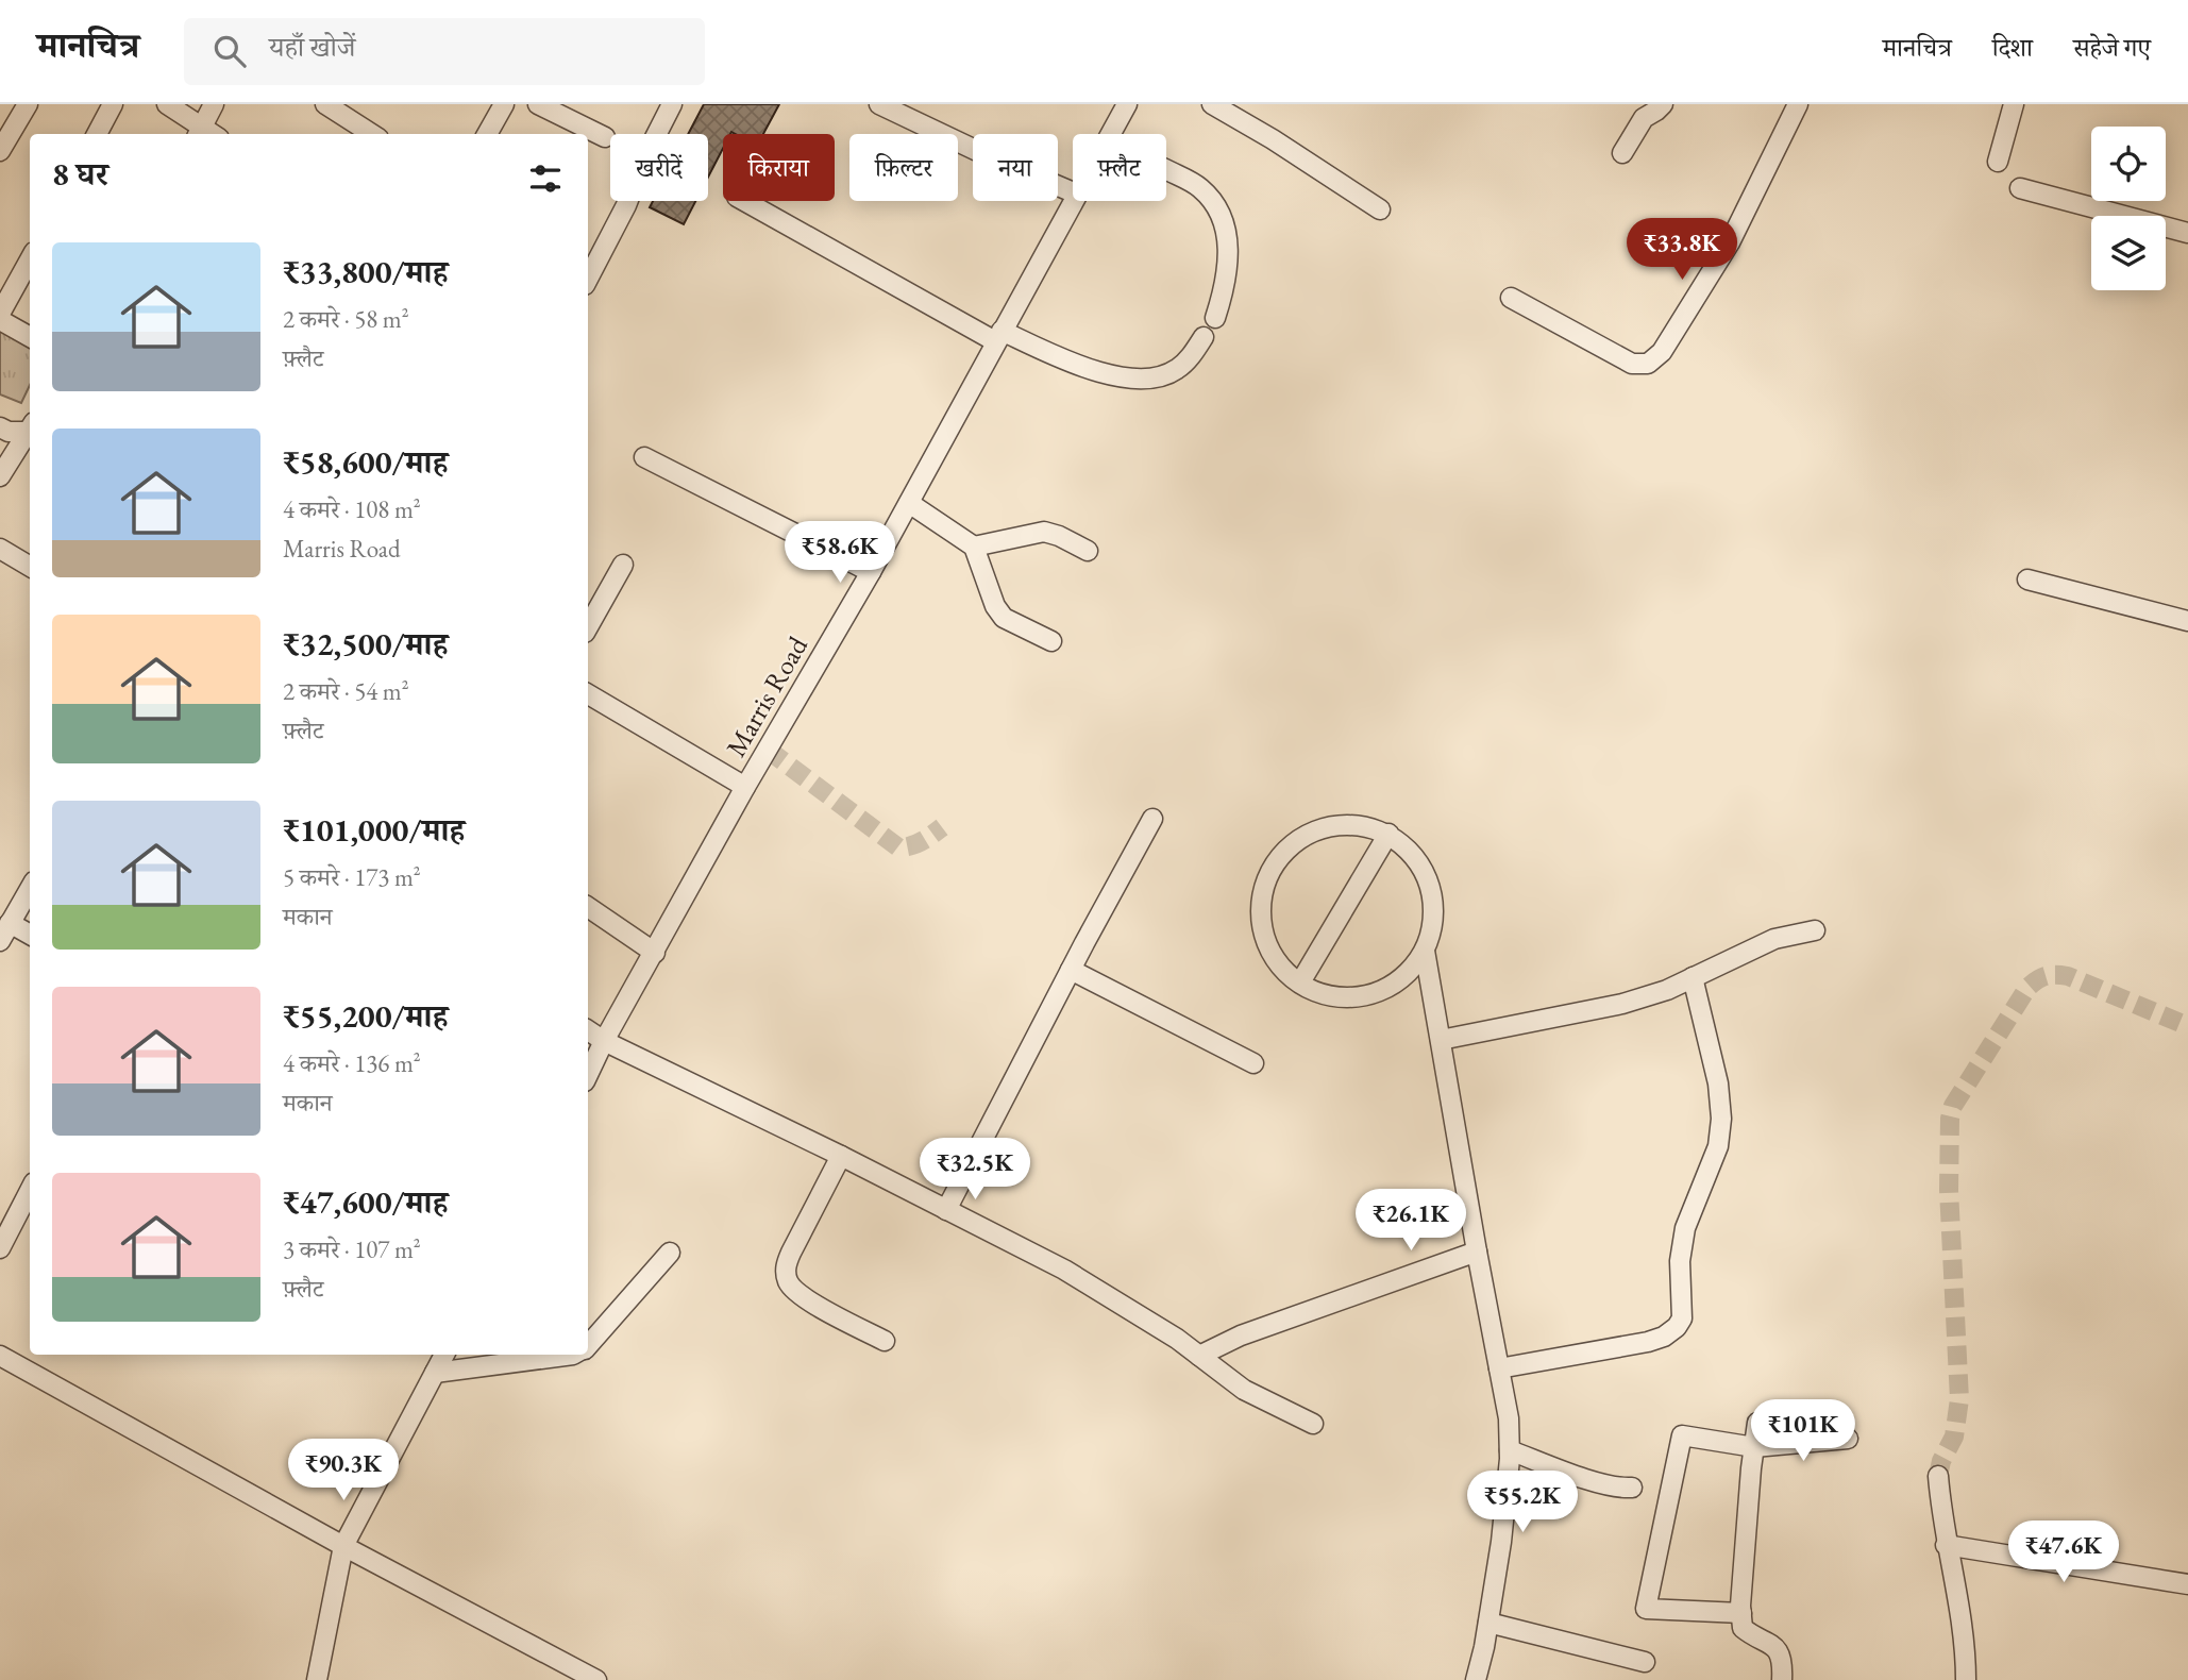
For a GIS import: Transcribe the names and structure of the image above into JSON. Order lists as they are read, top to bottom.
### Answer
{
  "streets": {
    "street": ["Marris Road"]
  },
  "page": {
    "header": "मानचित्र",
    "search": "यहाँ खोजें",
    "nav": ["मानचित्र", "दिशा", "सहेजे गए"],
    "chip": [
      "खरीदें",
      "किराया",
      "फ़िल्टर",
      "नया",
      "फ़्लैट"
    ],
    "heading": "8 घर",
    "price": [
      "₹33.8K",
      "₹58.6K",
      "₹32.5K",
      "₹26.1K",
      "₹101K",
      "₹90.3K",
      "₹55.2K",
      "₹47.6K"
    ],
    "list": [
      {
        "name": "₹33,800/माह",
        "note": "2 कमरे · 58 m² · फ़्लैट"
      },
      {
        "name": "₹58,600/माह",
        "note": "4 कमरे · 108 m² · Marris Road"
      },
      {
        "name": "₹32,500/माह",
        "note": "2 कमरे · 54 m² · फ़्लैट"
      },
      {
        "name": "₹101,000/माह",
        "note": "5 कमरे · 173 m² · मकान"
      },
      {
        "name": "₹55,200/माह",
        "note": "4 कमरे · 136 m² · मकान"
      },
      {
        "name": "₹47,600/माह",
        "note": "3 कमरे · 107 m² · फ़्लैट"
      }
    ]
  }
}
